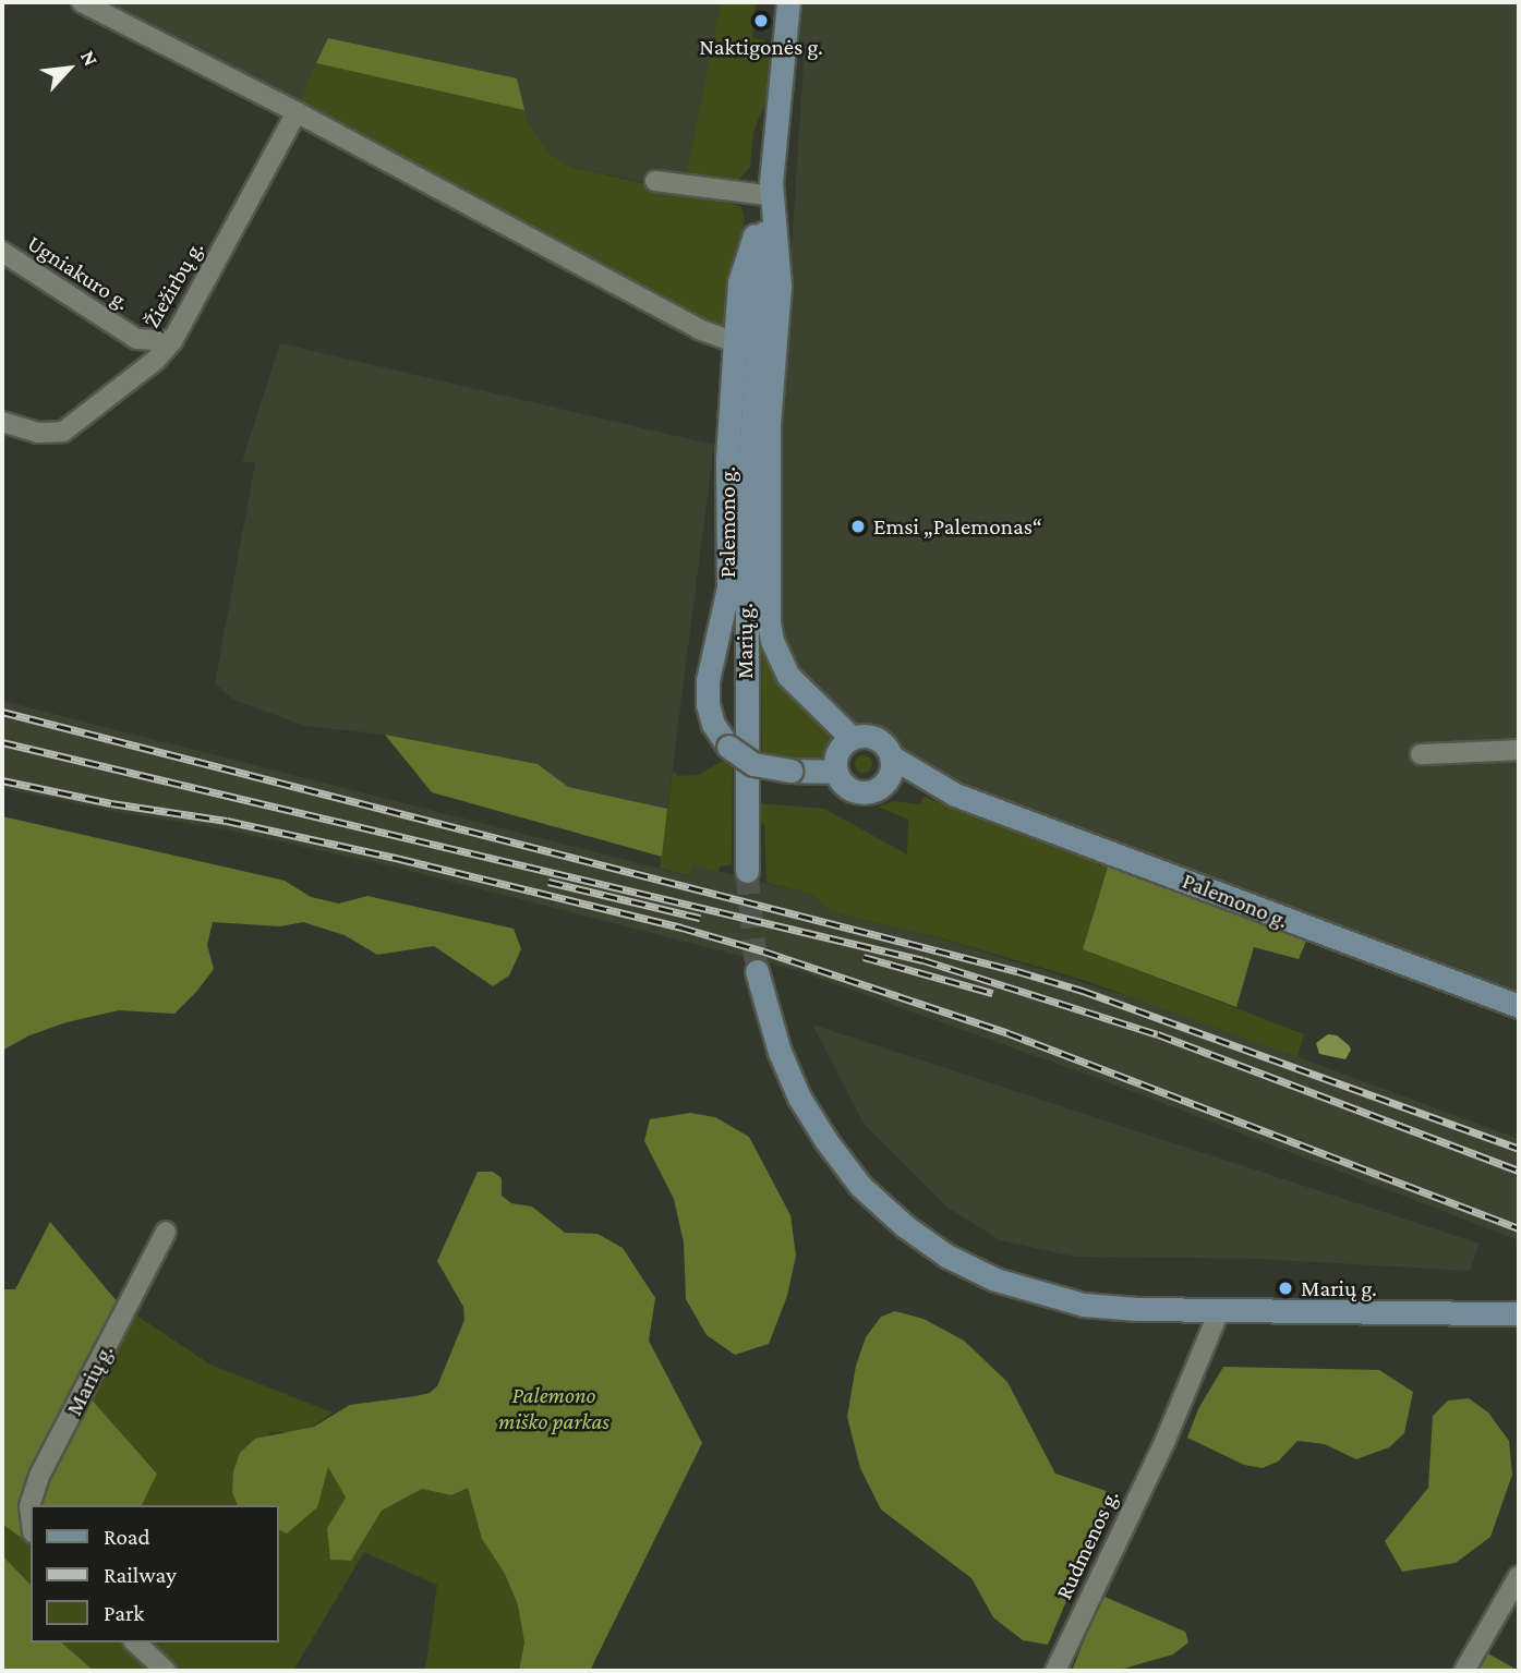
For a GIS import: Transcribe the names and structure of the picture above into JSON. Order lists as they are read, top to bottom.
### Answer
{
  "streets": {
    "street": [
      "Ugniakuro g.",
      "Žiežirbų g.",
      "Palemono g.",
      "Marių g.",
      "Rudmenos g."
    ]
  },
  "crossings": [
    ["Ugniakuro g.", "Žiežirbų g."],
    ["Palemono g.", "Marių g."]
  ],
  "parks": ["Palemono miško parkas"],
  "places": ["Naktigonės g.", "Emsi „Palemonas“", "Marių g."],
  "legend": ["Road", "Railway", "Park"],
  "north": "top right"
}
